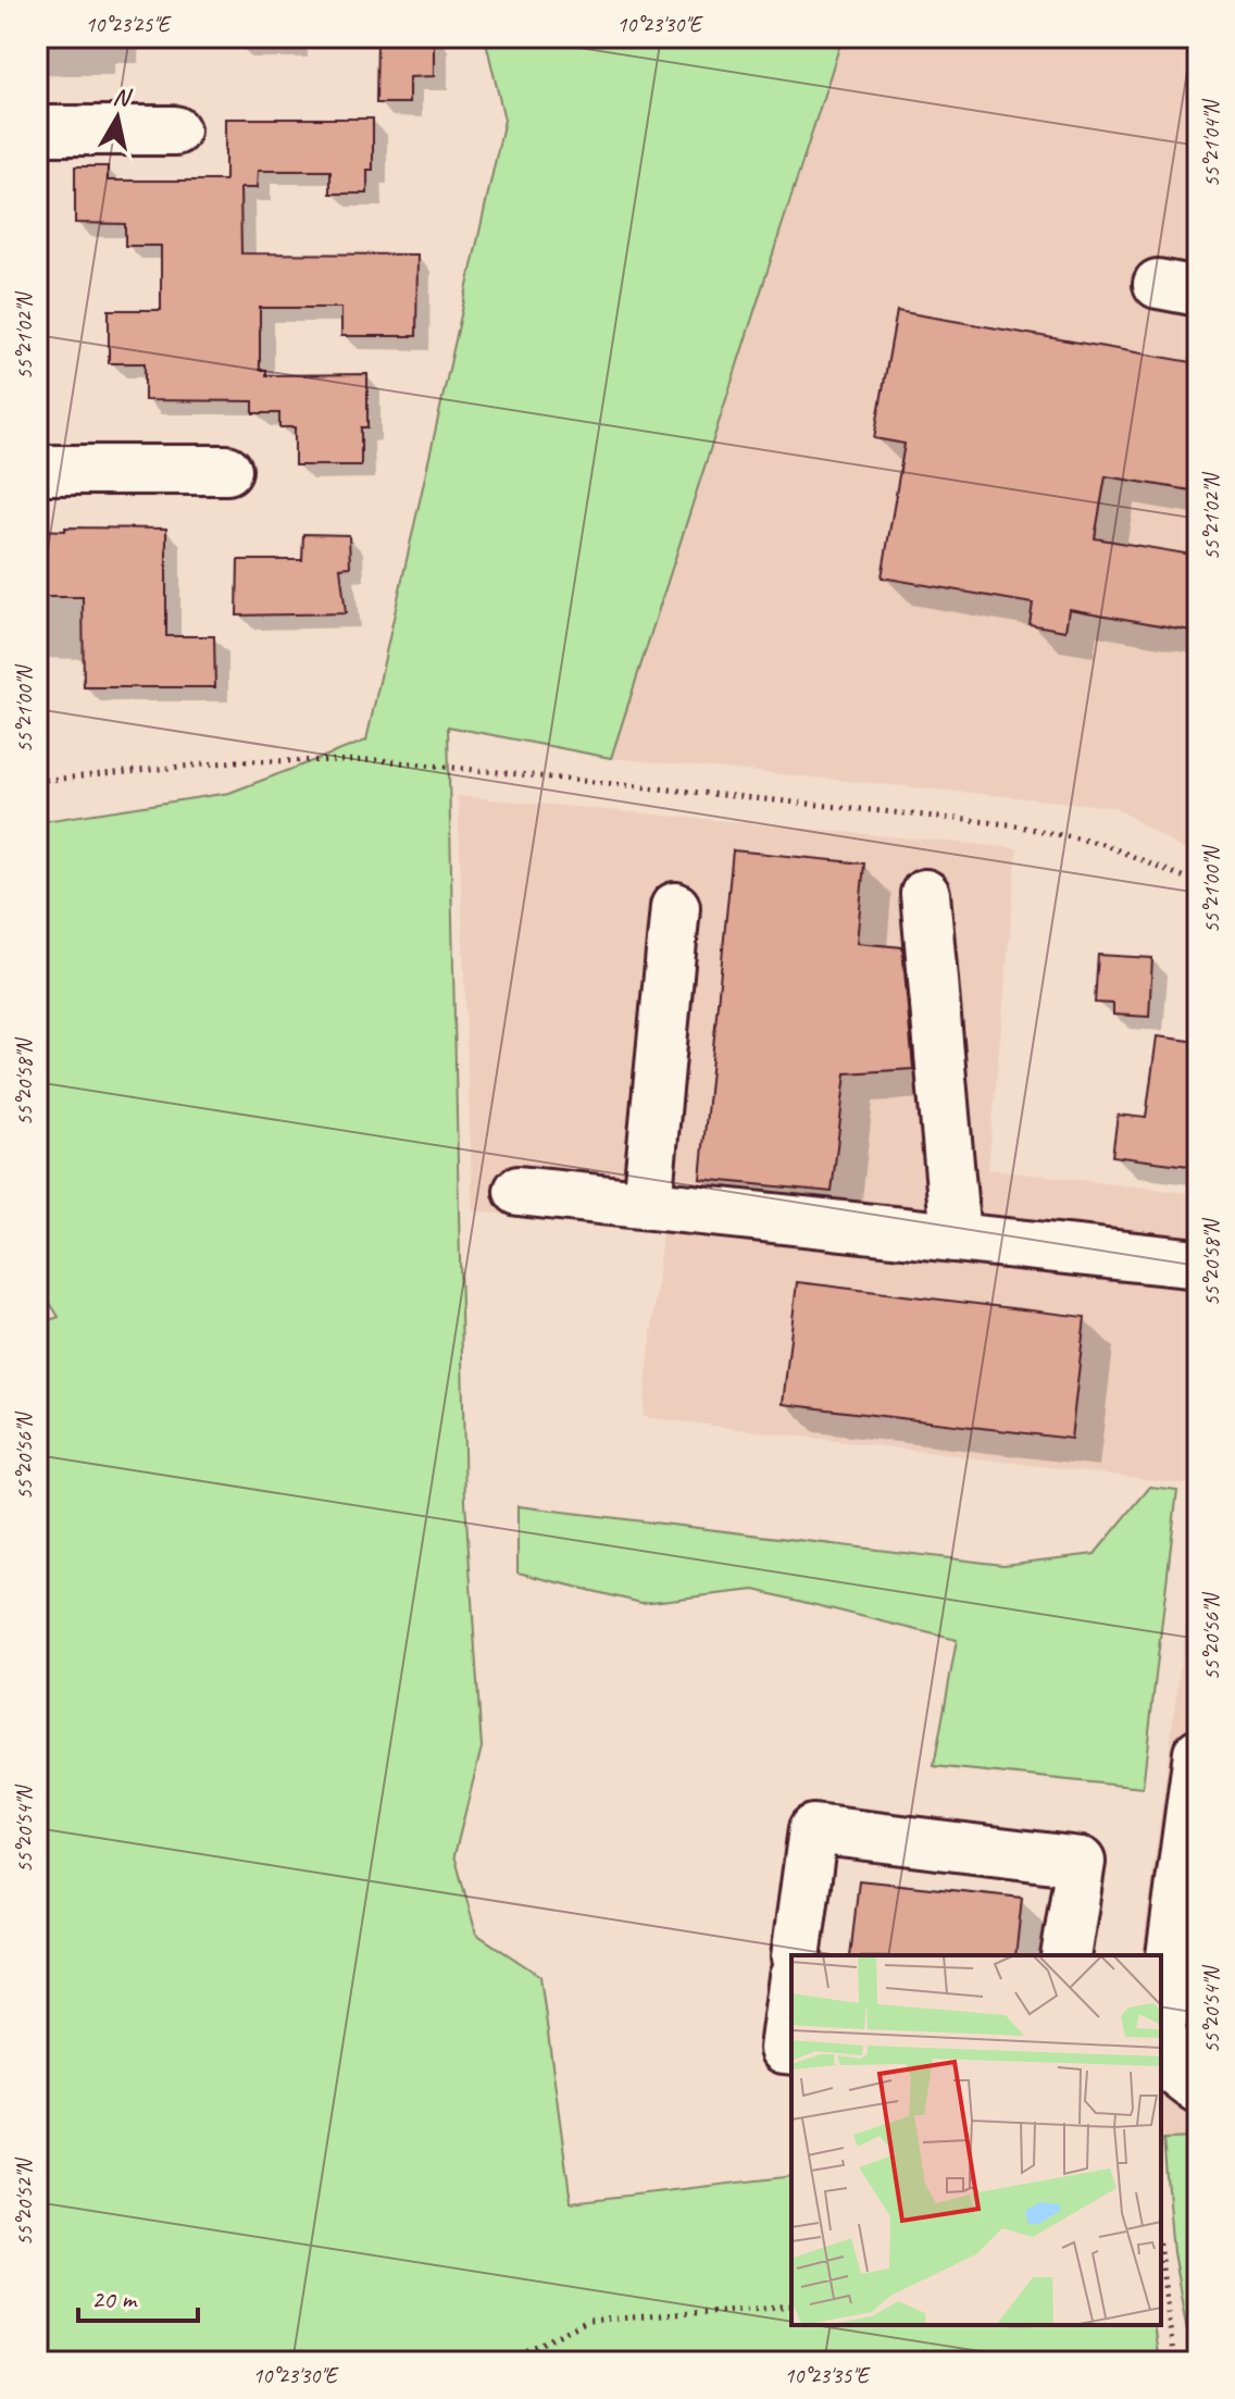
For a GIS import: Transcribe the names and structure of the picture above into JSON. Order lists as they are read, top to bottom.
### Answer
{
  "scale_bar": "20 m",
  "north": "top",
  "coordinates": [
    "10°23'25\"E",
    "10°23'30\"E",
    "55°21'04\"N",
    "55°21'02\"N",
    "55°21'00\"N",
    "55°20'58\"N",
    "55°20'56\"N",
    "55°20'54\"N",
    "55°20'52\"N",
    "10°23'35\"E"
  ]
}
